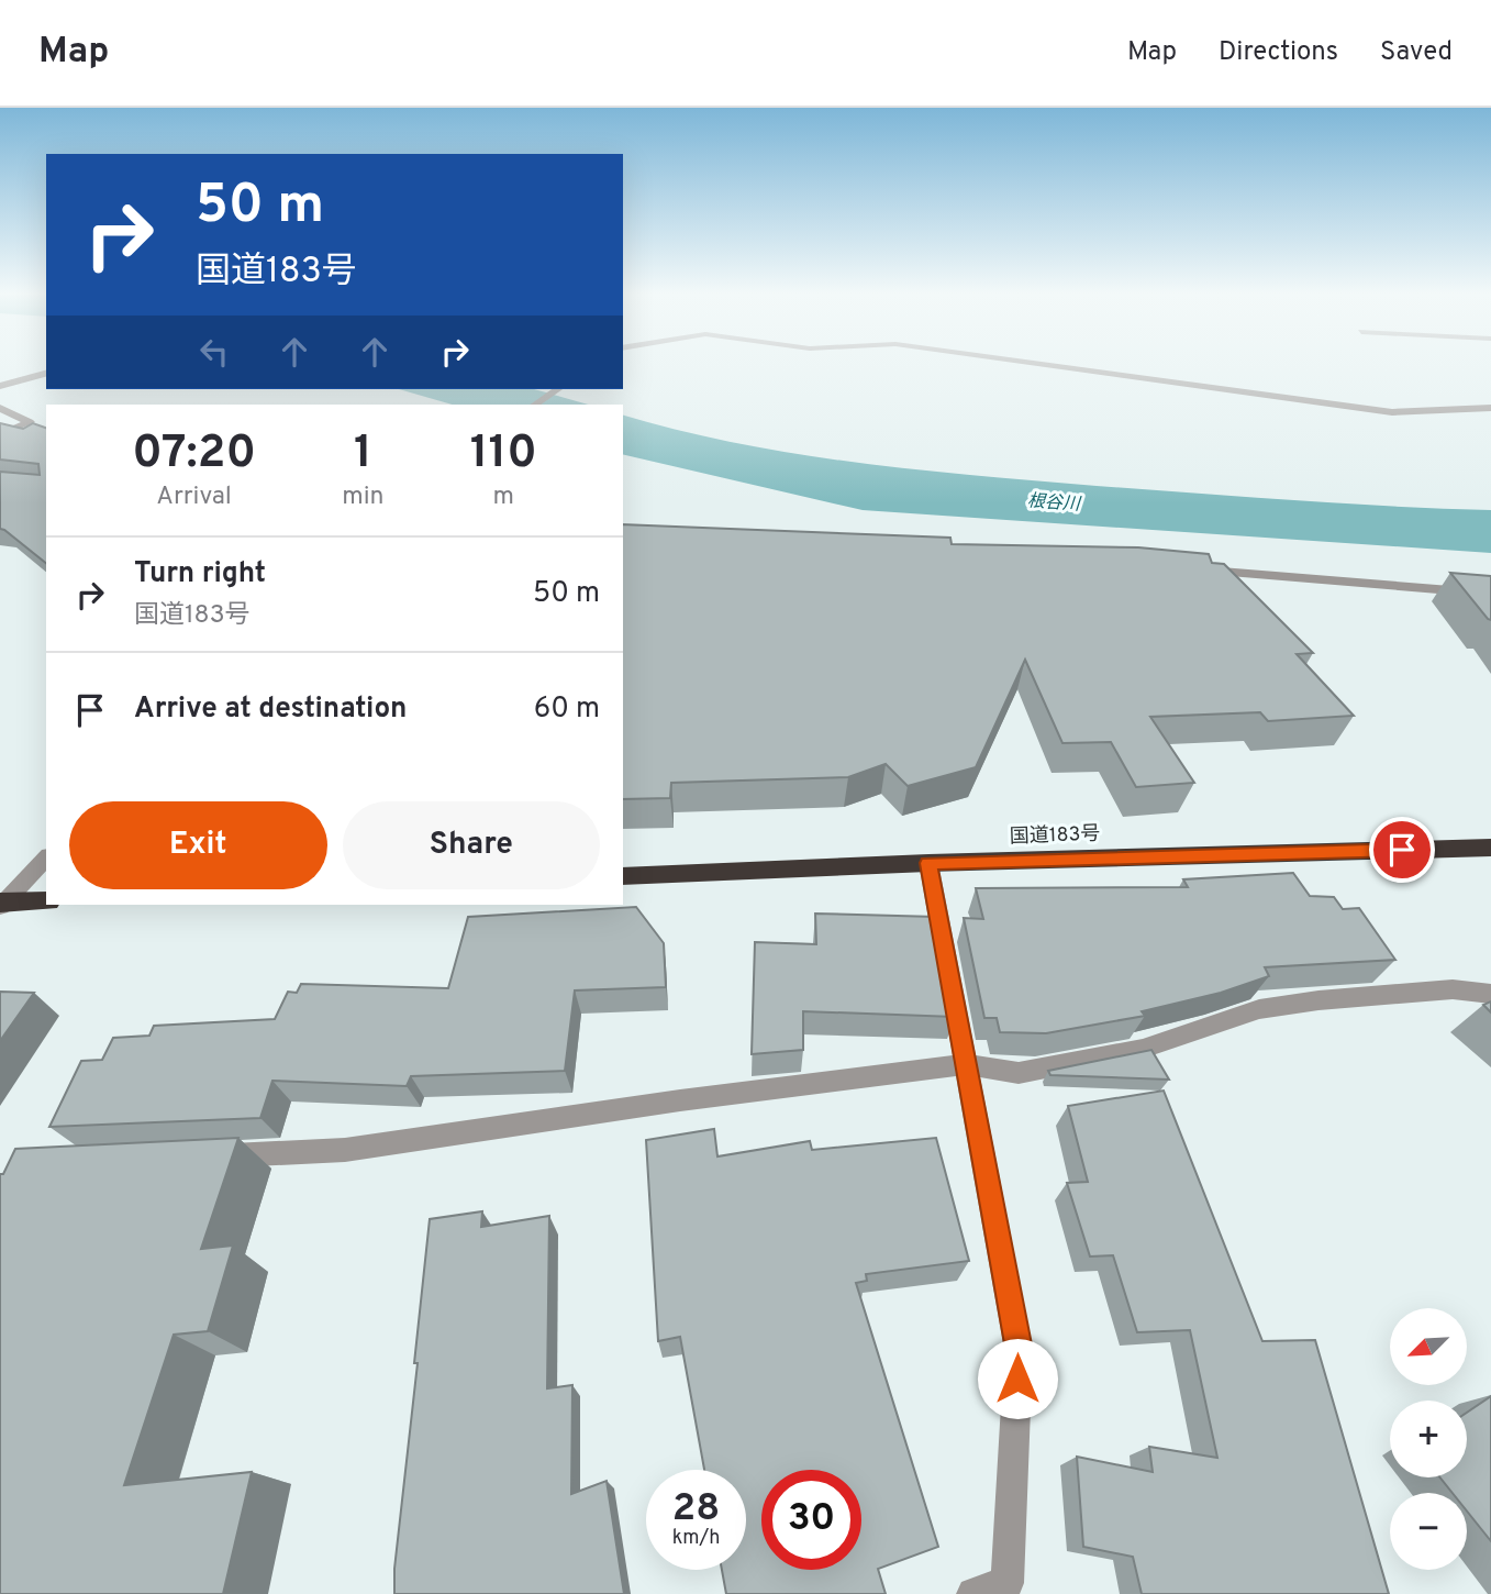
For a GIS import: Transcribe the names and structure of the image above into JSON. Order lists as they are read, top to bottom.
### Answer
{
  "streets": {
    "highway": ["国道183号"]
  },
  "water": ["根谷川"],
  "north": "bottom left",
  "page": {
    "header": "Map",
    "nav": ["Map", "Directions", "Saved"],
    "turn": ["50 m", "国道183号"],
    "eta": [
      "07:20",
      "Arrival",
      "1",
      "min",
      "110",
      "m"
    ],
    "list": [
      {
        "name": "Turn right",
        "note": "国道183号",
        "value": "50 m"
      },
      {
        "name": "Arrive at destination",
        "value": "60 m"
      }
    ],
    "buttons": ["Exit", "Share"],
    "map_buttons": ["+", "−"],
    "speed": "28 km/h",
    "limit": "30"
  }
}
